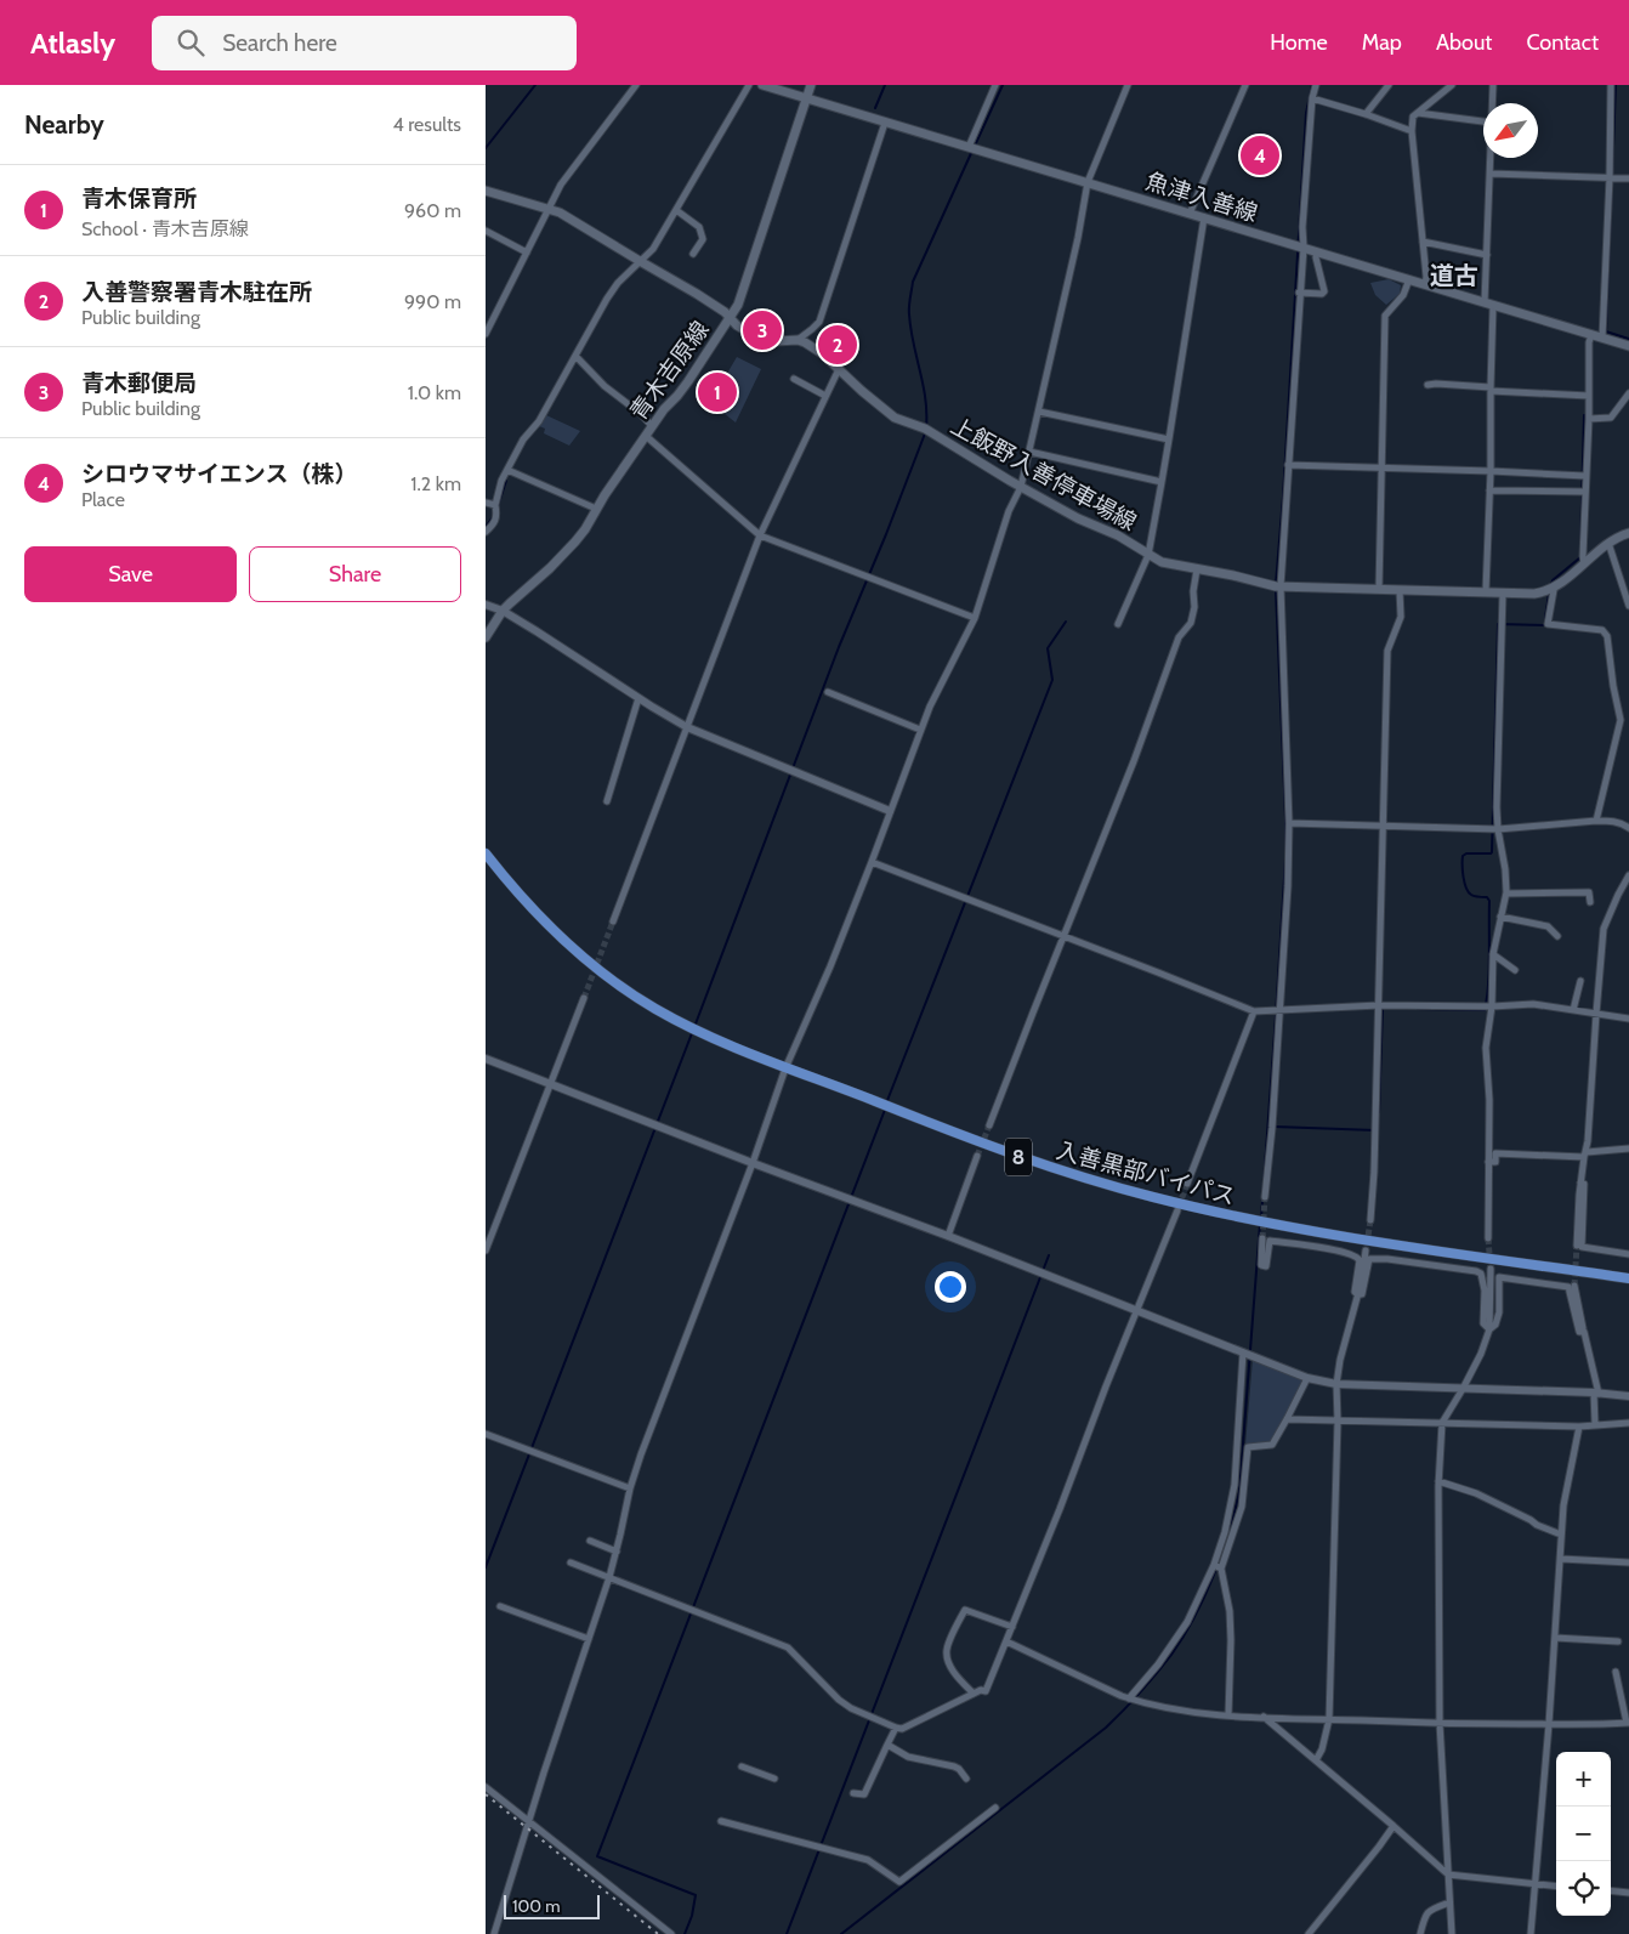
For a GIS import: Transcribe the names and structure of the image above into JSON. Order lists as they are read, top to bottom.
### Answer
{
  "streets": {
    "highway": ["8", "入善黒部バイパス"],
    "main road": ["魚津入善線", "青木吉原線", "上飯野入善停車場線"]
  },
  "crossings": [
    ["魚津入善線", "青木吉原線"],
    ["青木吉原線", "上飯野入善停車場線"]
  ],
  "districts": ["道古"],
  "scale_bar": "100 m",
  "north": "bottom left",
  "page": {
    "header": "Atlasly",
    "search": "Search here",
    "nav": [
      "Home",
      "Map",
      "About",
      "Contact"
    ],
    "heading": ["Nearby", "4 results"],
    "pins": [
      "4",
      "3",
      "2",
      "1"
    ],
    "list": [
      {
        "mark": "1",
        "name": "青木保育所",
        "note": "School · 青木吉原線",
        "value": "960 m"
      },
      {
        "mark": "2",
        "name": "入善警察署青木駐在所",
        "note": "Public building",
        "value": "990 m"
      },
      {
        "mark": "3",
        "name": "青木郵便局",
        "note": "Public building",
        "value": "1.0 km"
      },
      {
        "mark": "4",
        "name": "シロウマサイエンス（株）",
        "note": "Place",
        "value": "1.2 km"
      }
    ],
    "buttons": ["Save", "Share"],
    "map_buttons": ["+", "−"],
    "scale": "100 m"
  }
}
